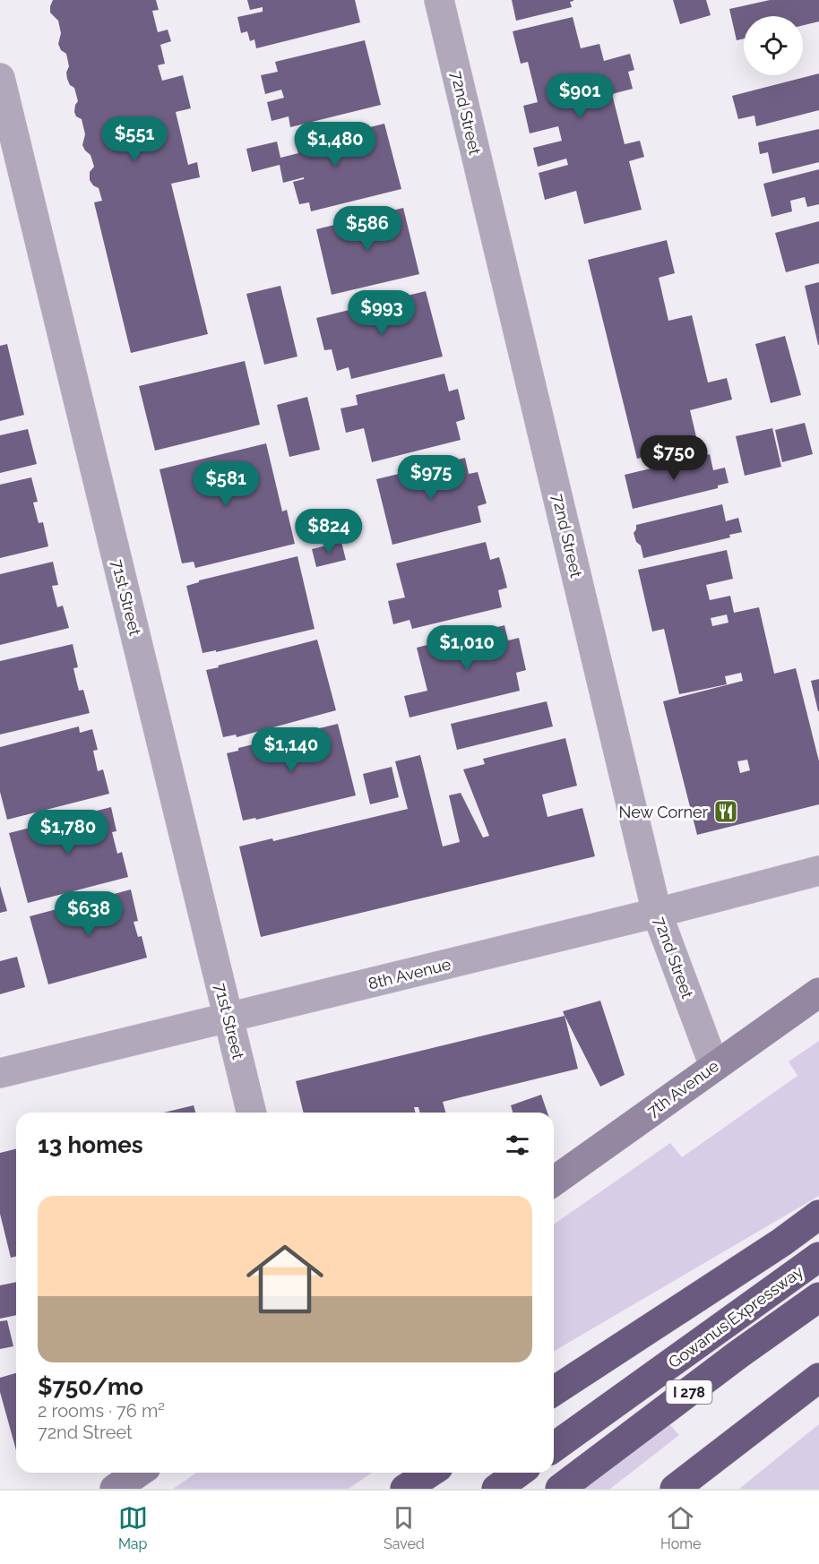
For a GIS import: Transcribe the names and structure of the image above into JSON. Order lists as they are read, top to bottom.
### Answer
{
  "streets": {
    "highway": ["Gowanus Expressway", "I 278"],
    "main road": ["7th Avenue"],
    "street": ["72nd Street", "71st Street", "8th Avenue"]
  },
  "crossings": [
    ["72nd Street", "8th Avenue"],
    ["72nd Street", "7th Avenue"],
    ["71st Street", "8th Avenue"]
  ],
  "places": {
    "restaurant": ["New Corner"]
  },
  "page": {
    "price": [
      "$901",
      "$551",
      "$1,480",
      "$586",
      "$993",
      "$750",
      "$975",
      "$581",
      "$824",
      "$1,010",
      "$1,140",
      "$1,780",
      "$638"
    ],
    "heading": "13 homes",
    "list": [
      {
        "name": "$750/mo",
        "note": "2 rooms · 76 m² · 72nd Street"
      }
    ],
    "tabs": ["Map", "Saved", "Home"]
  }
}
